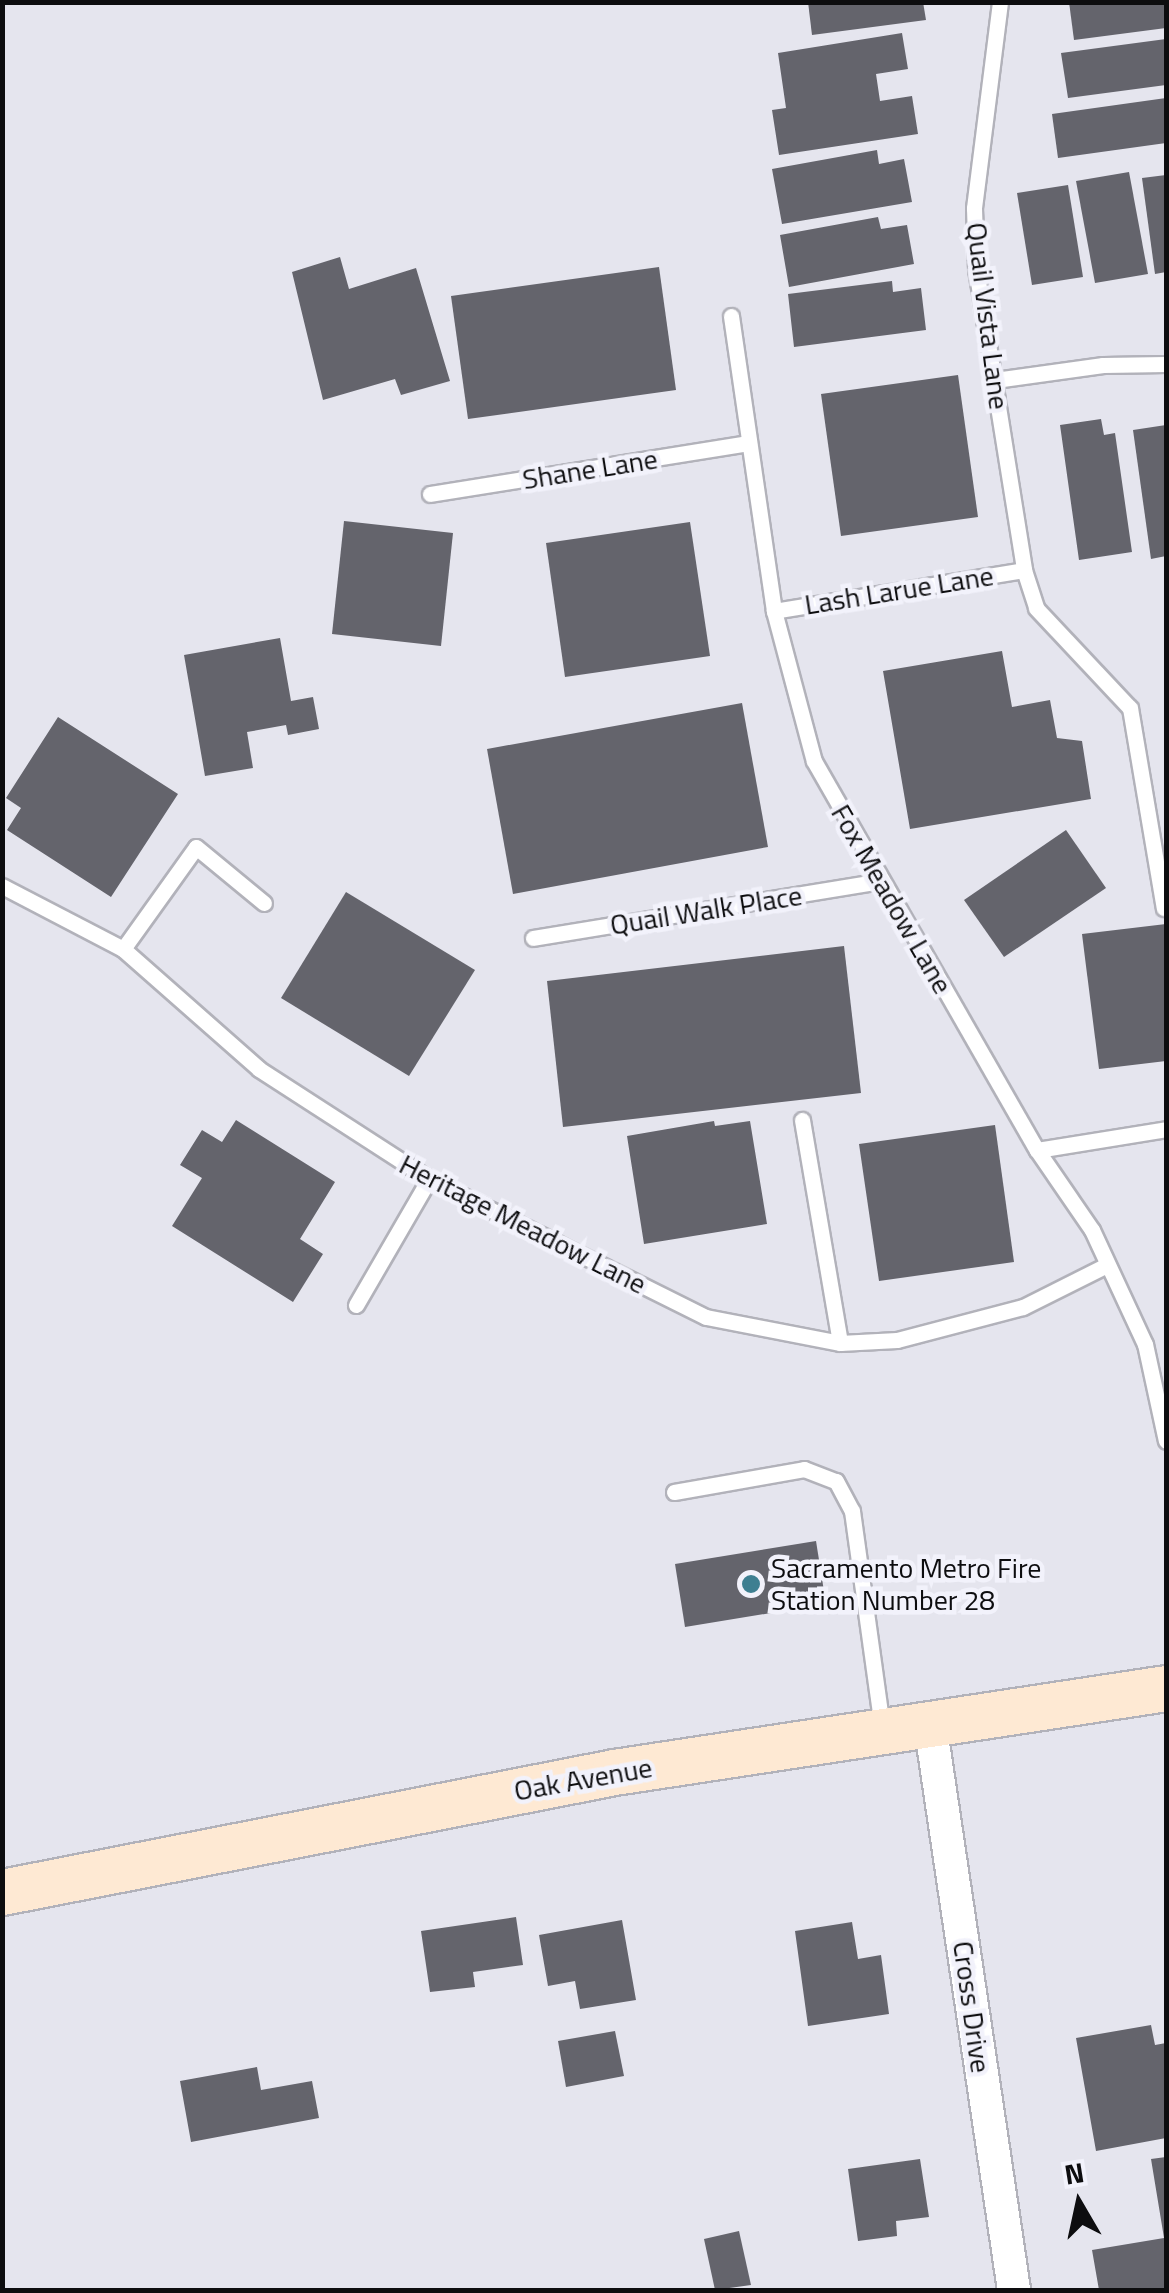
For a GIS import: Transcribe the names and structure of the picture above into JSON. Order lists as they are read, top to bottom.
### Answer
{
  "streets": {
    "main road": ["Oak Avenue"],
    "street": ["Cross Drive"],
    "lane": [
      "Quail Vista Lane",
      "Shane Lane",
      "Lash Larue Lane",
      "Fox Meadow Lane",
      "Quail Walk Place",
      "Heritage Meadow Lane"
    ]
  },
  "crossings": [
    ["Quail Vista Lane", "Lash Larue Lane"],
    ["Shane Lane", "Fox Meadow Lane"],
    ["Lash Larue Lane", "Fox Meadow Lane"],
    ["Fox Meadow Lane", "Quail Walk Place"],
    ["Fox Meadow Lane", "Heritage Meadow Lane"],
    ["Oak Avenue", "Cross Drive"]
  ],
  "places": ["Sacramento Metro Fire Station Number 28"],
  "north": "top"
}
